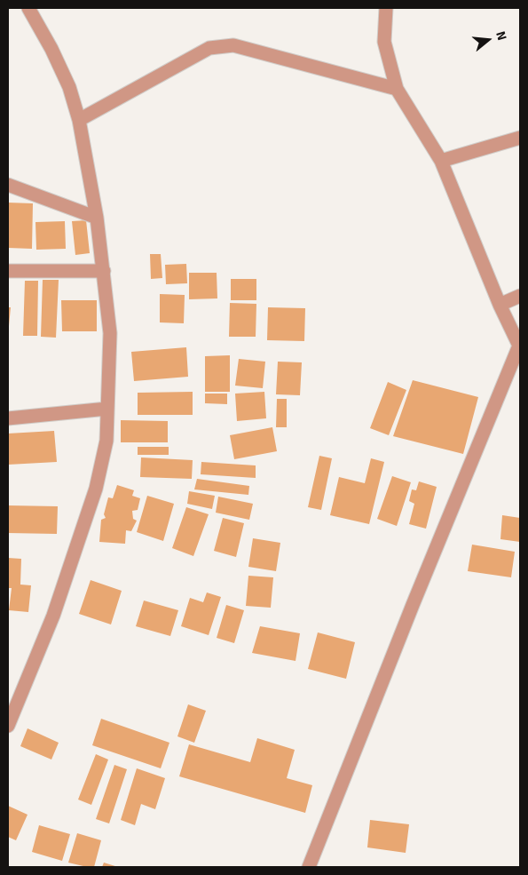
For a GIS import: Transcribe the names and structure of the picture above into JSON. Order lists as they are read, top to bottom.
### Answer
{
  "north": "right"
}
